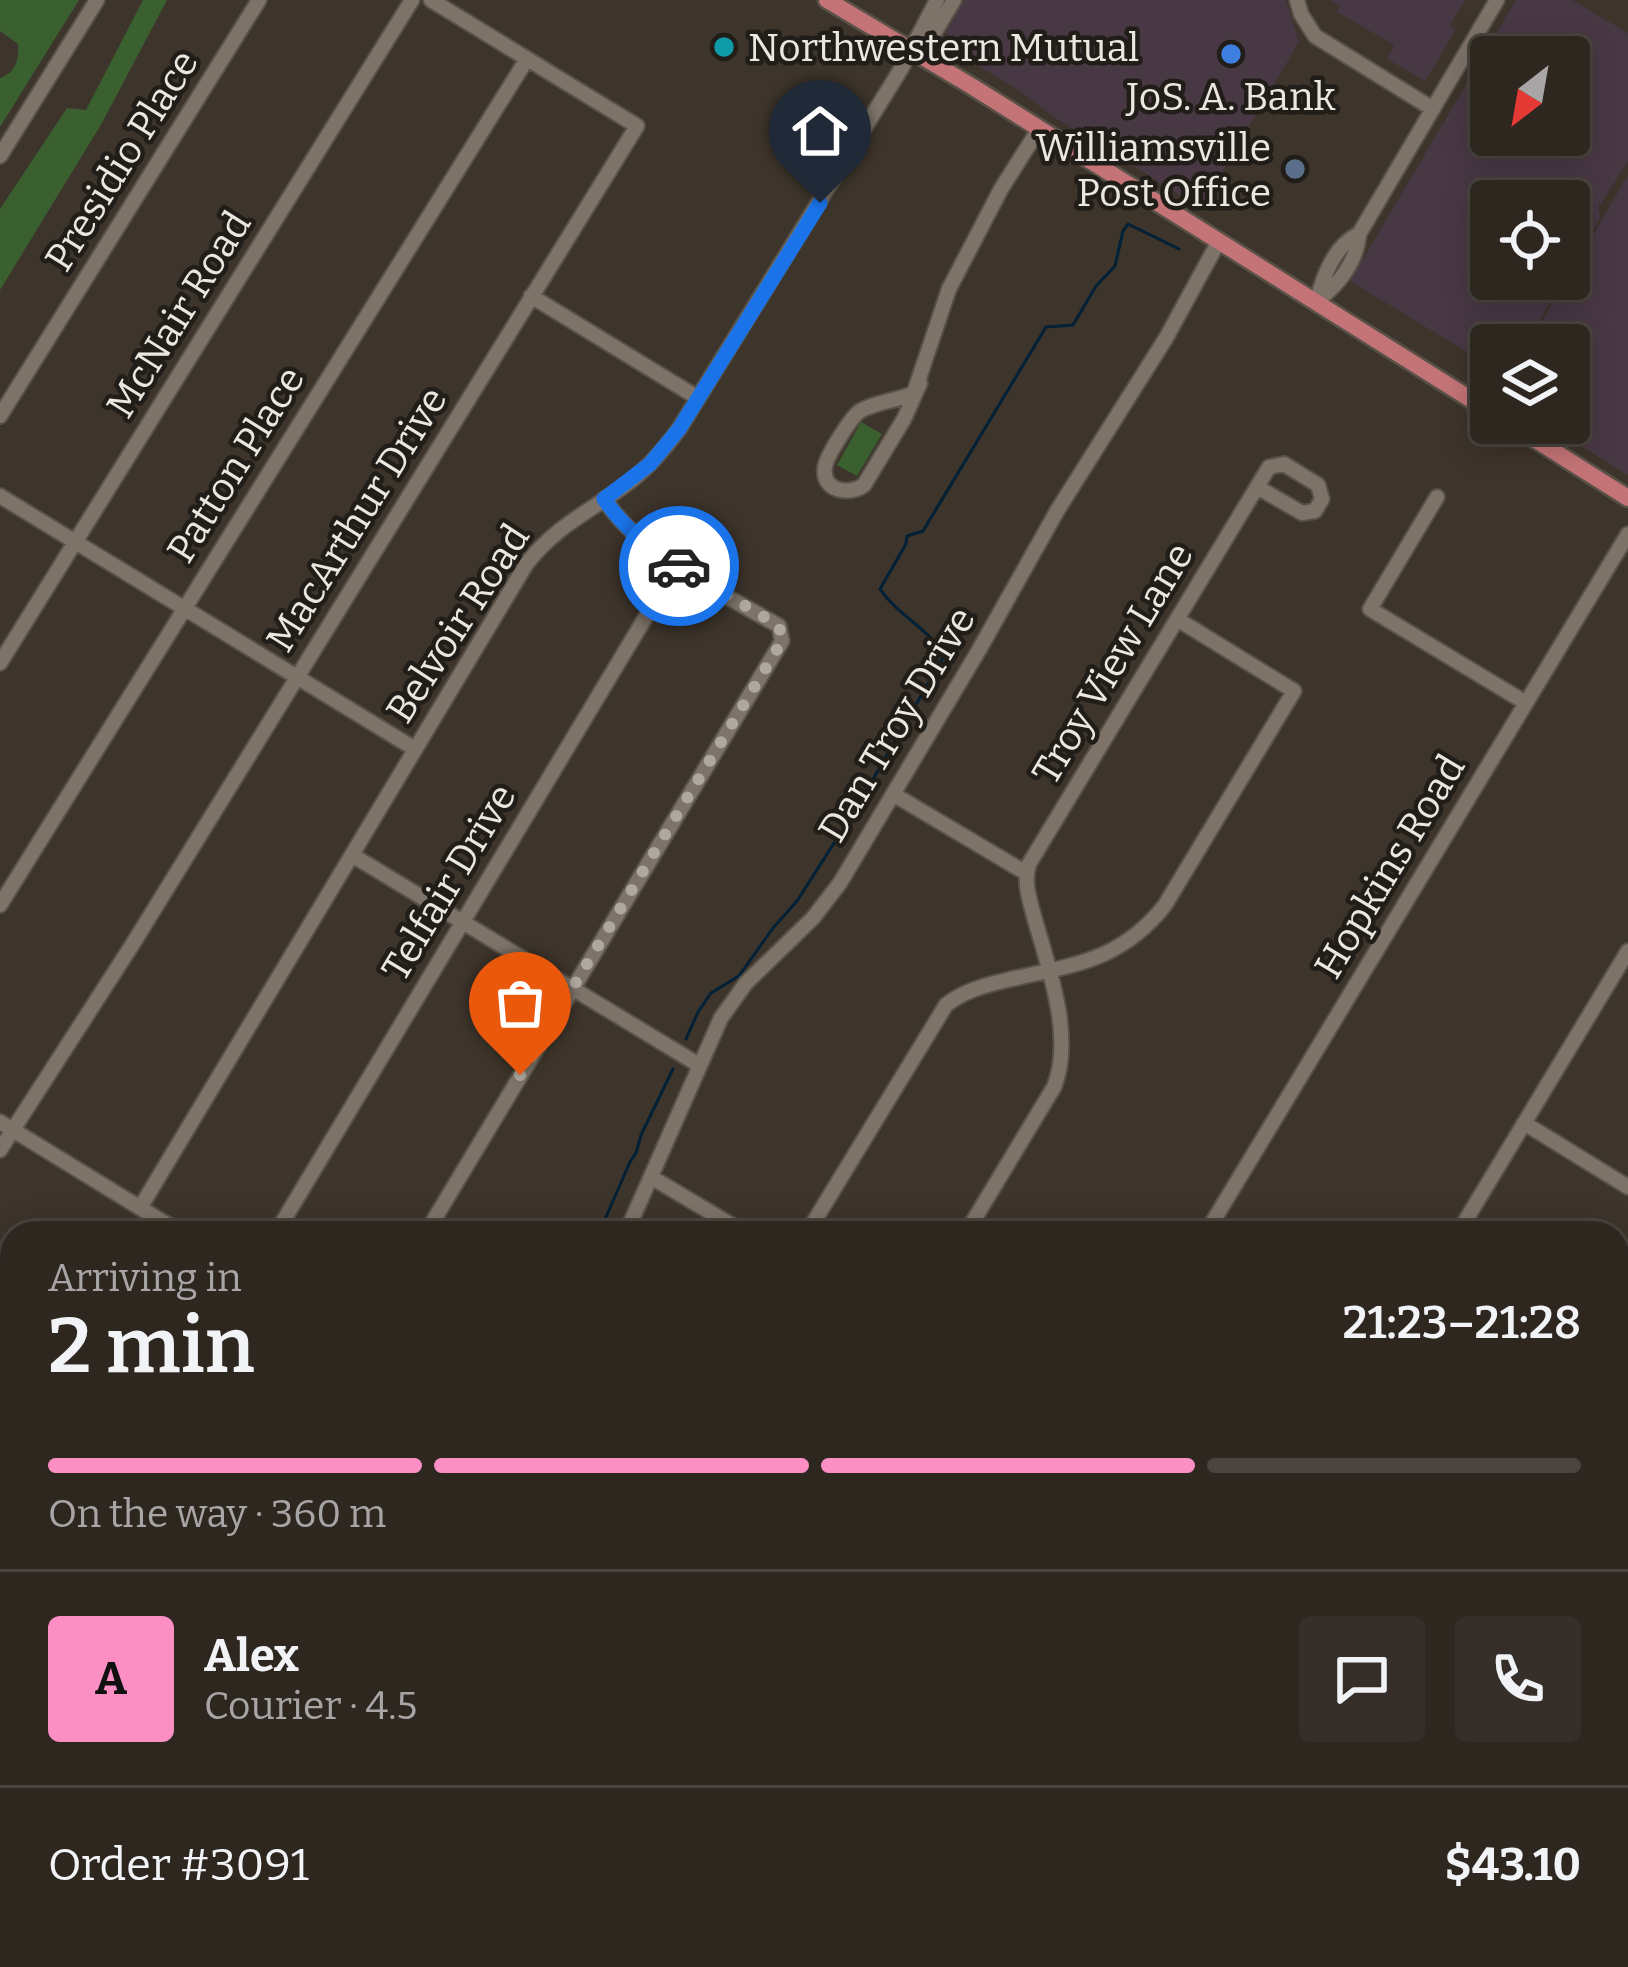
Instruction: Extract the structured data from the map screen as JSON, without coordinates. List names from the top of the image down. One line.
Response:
{"streets":{"street":["Presidio Place","McNair Road","Patton Place","MacArthur Drive","Belvoir Road","Troy View Lane","Dan Troy Drive","Hopkins Road","Telfair Drive"]},"crossings":[["Patton Place","MacArthur Drive"]],"places":["Northwestern Mutual","JoS. A. Bank","Williamsville Post Office"],"north":"bottom left","page":{"heading":["2 min","Arriving in","21:23–21:28"],"panel":["Alex","Courier · 4.5","Order #3091","$43.10"],"bar":"On the way · 360 m","round":"A"}}
